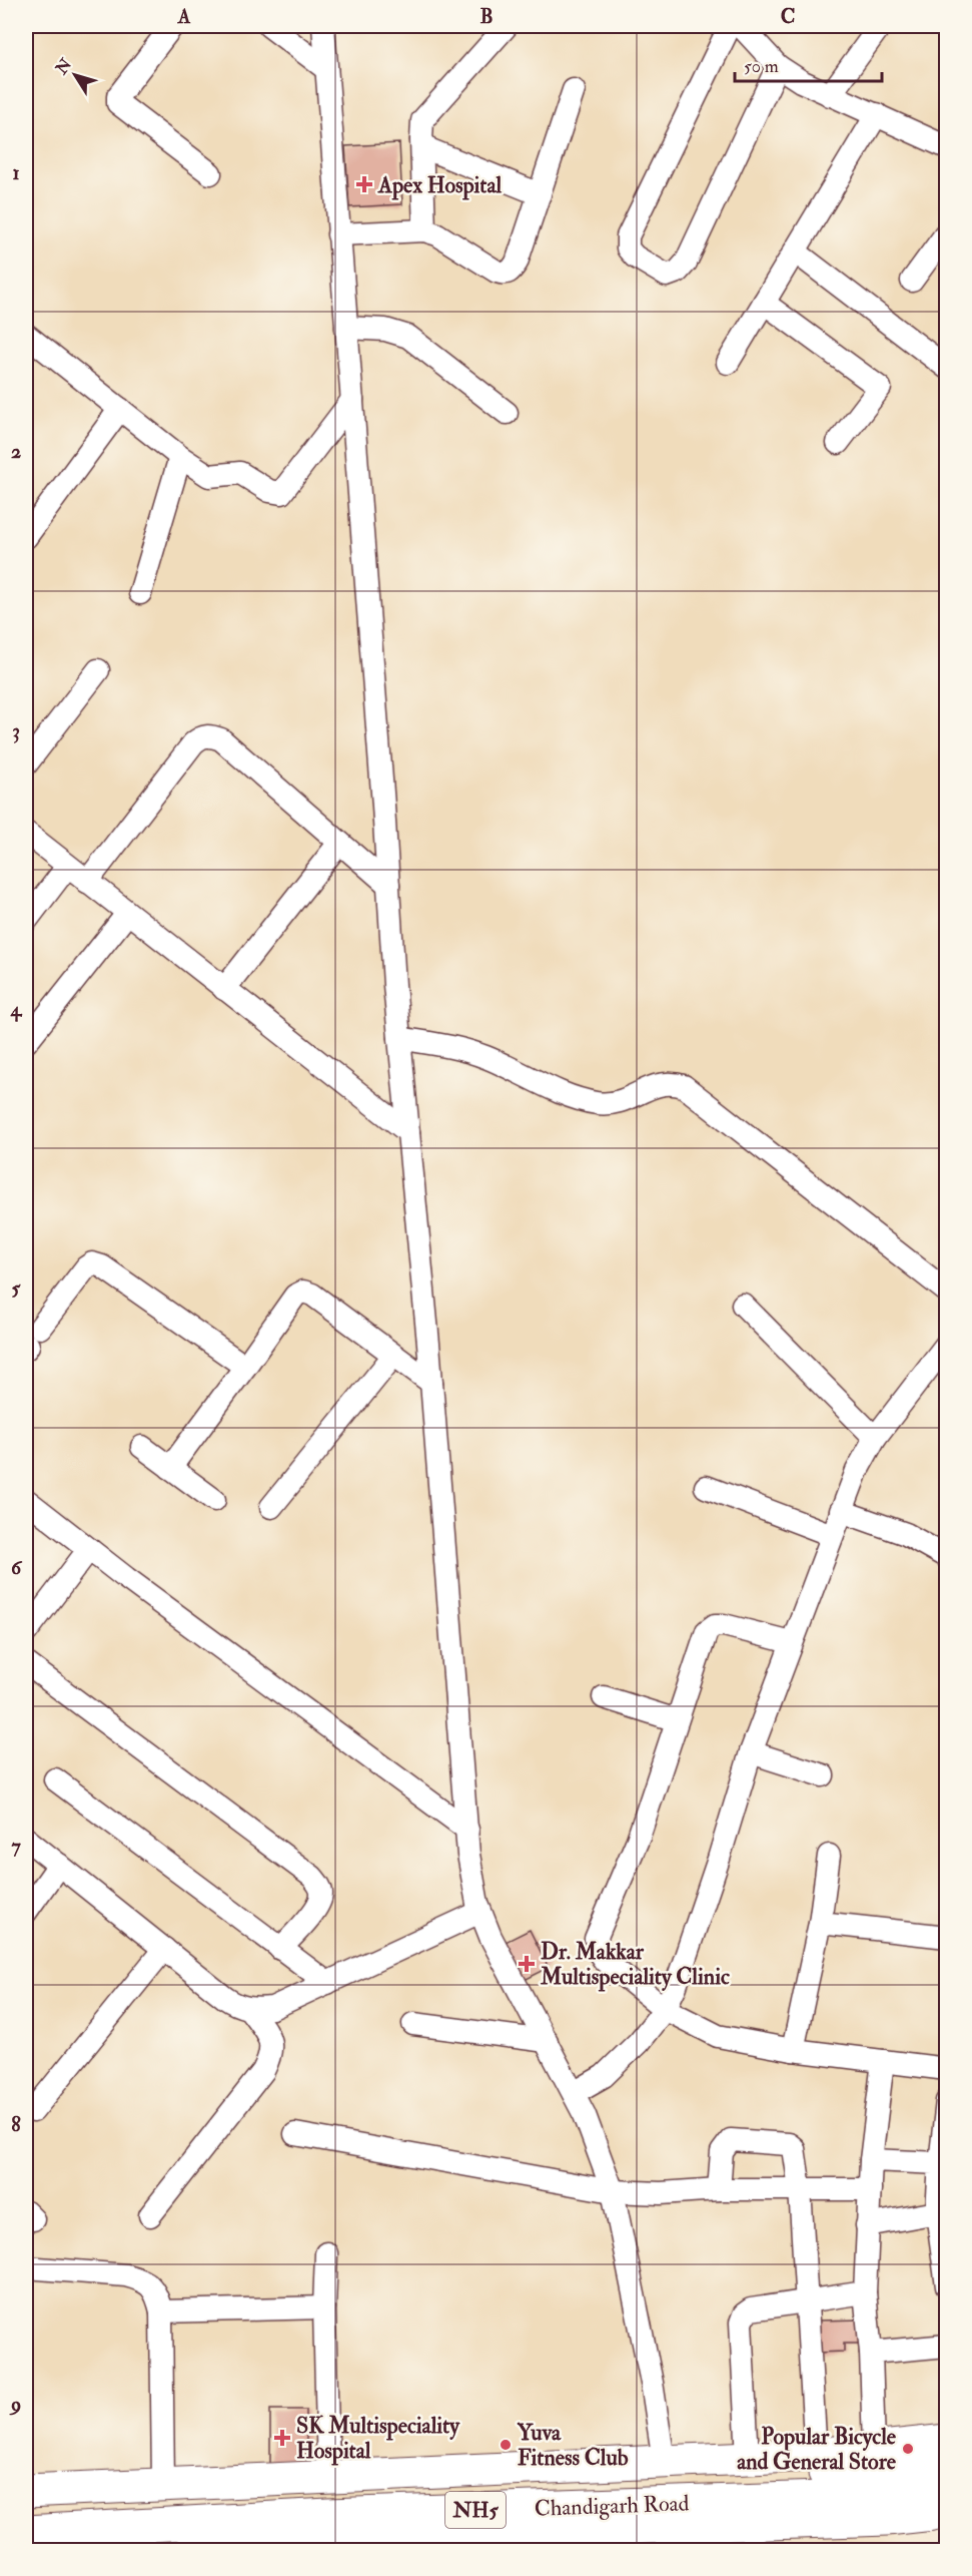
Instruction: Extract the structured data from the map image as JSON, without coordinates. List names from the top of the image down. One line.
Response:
{"streets":{"highway":["Chandigarh Road","NH5"]},"places":{"health":["Apex Hospital","Dr. Makkar Multispeciality Clinic","SK Multispeciality Hospital"],"other":["Yuva Fitness Club","Popular Bicycle and General Store"]},"scale_bar":"50 m","north":"top left","grid":{"columns":["A","B","C"],"rows":["1","2","3","4","5","6","7","8","9"]}}
